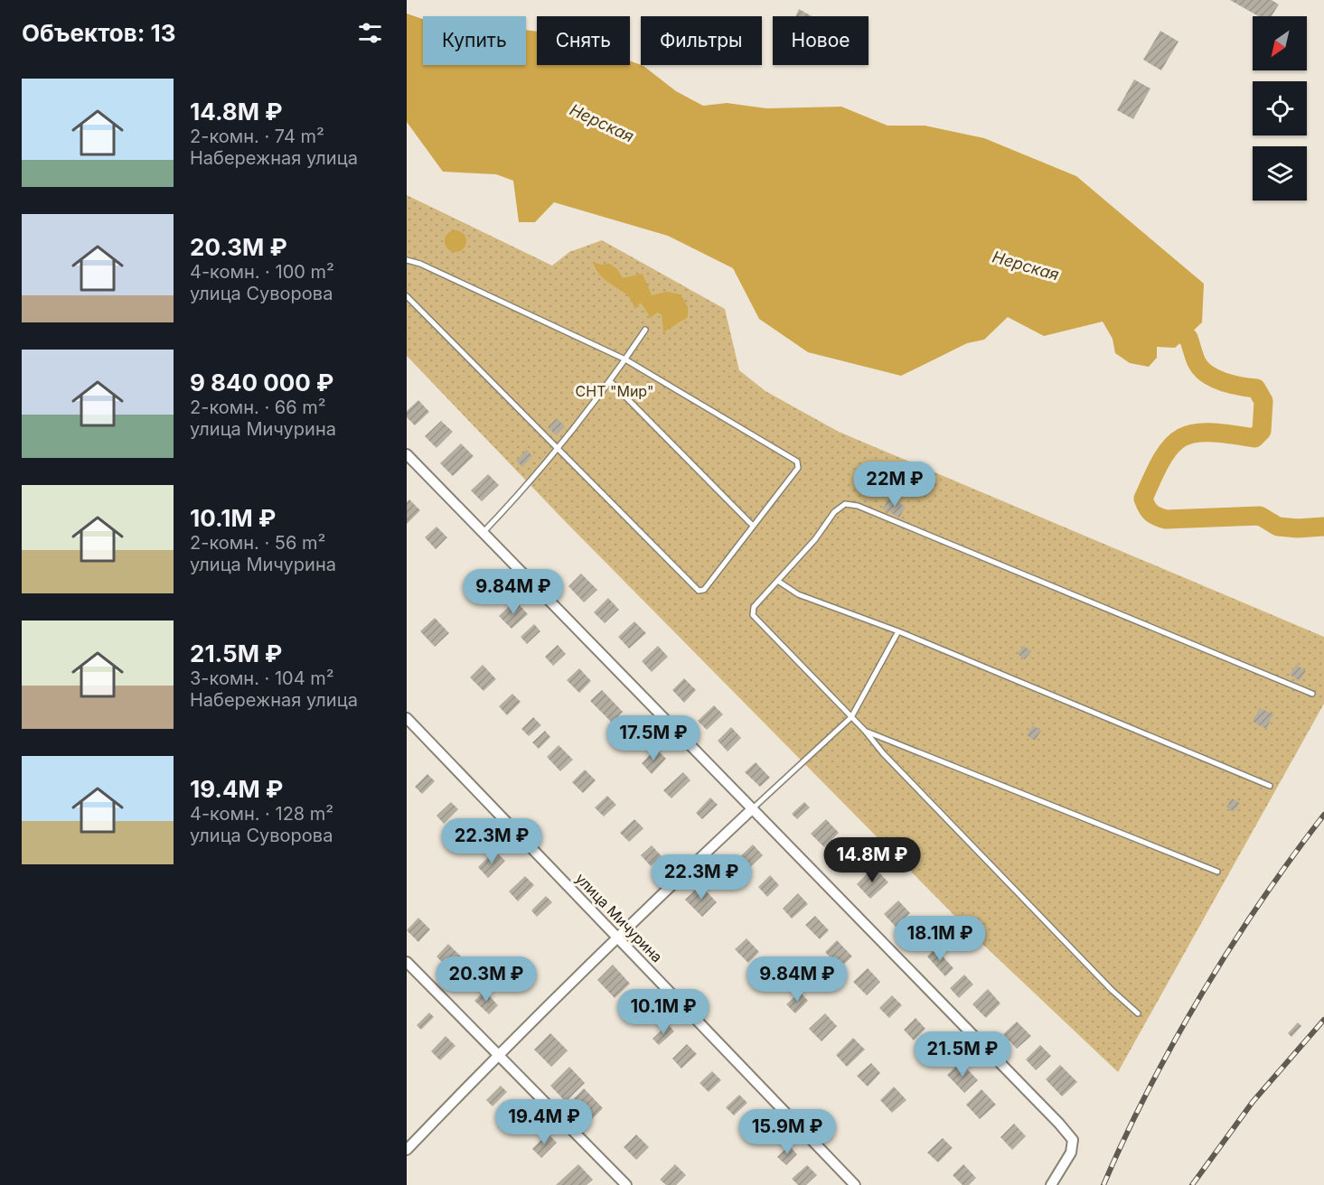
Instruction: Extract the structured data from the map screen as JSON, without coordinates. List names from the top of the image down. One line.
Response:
{"streets":{"street":["улица Мичурина"]},"water":["Нерская"],"parks":["СНТ \"Мир\""],"north":"bottom left","page":{"heading":"Объектов: 13","chip":["Купить","Снять","Фильтры","Новое"],"list":[{"name":"14.8M ₽","note":"2-комн. · 74 m² · Набережная улица"},{"name":"20.3M ₽","note":"4-комн. · 100 m² · улица Суворова"},{"name":"9 840 000 ₽","note":"2-комн. · 66 m² · улица Мичурина"},{"name":"10.1M ₽","note":"2-комн. · 56 m² · улица Мичурина"},{"name":"21.5M ₽","note":"3-комн. · 104 m² · Набережная улица"},{"name":"19.4M ₽","note":"4-комн. · 128 m² · улица Суворова"}],"price":["22M ₽","9.84M ₽","17.5M ₽","22.3M ₽","14.8M ₽","22.3M ₽","18.1M ₽","20.3M ₽","9.84M ₽","10.1M ₽","21.5M ₽","19.4M ₽","15.9M ₽"]}}
